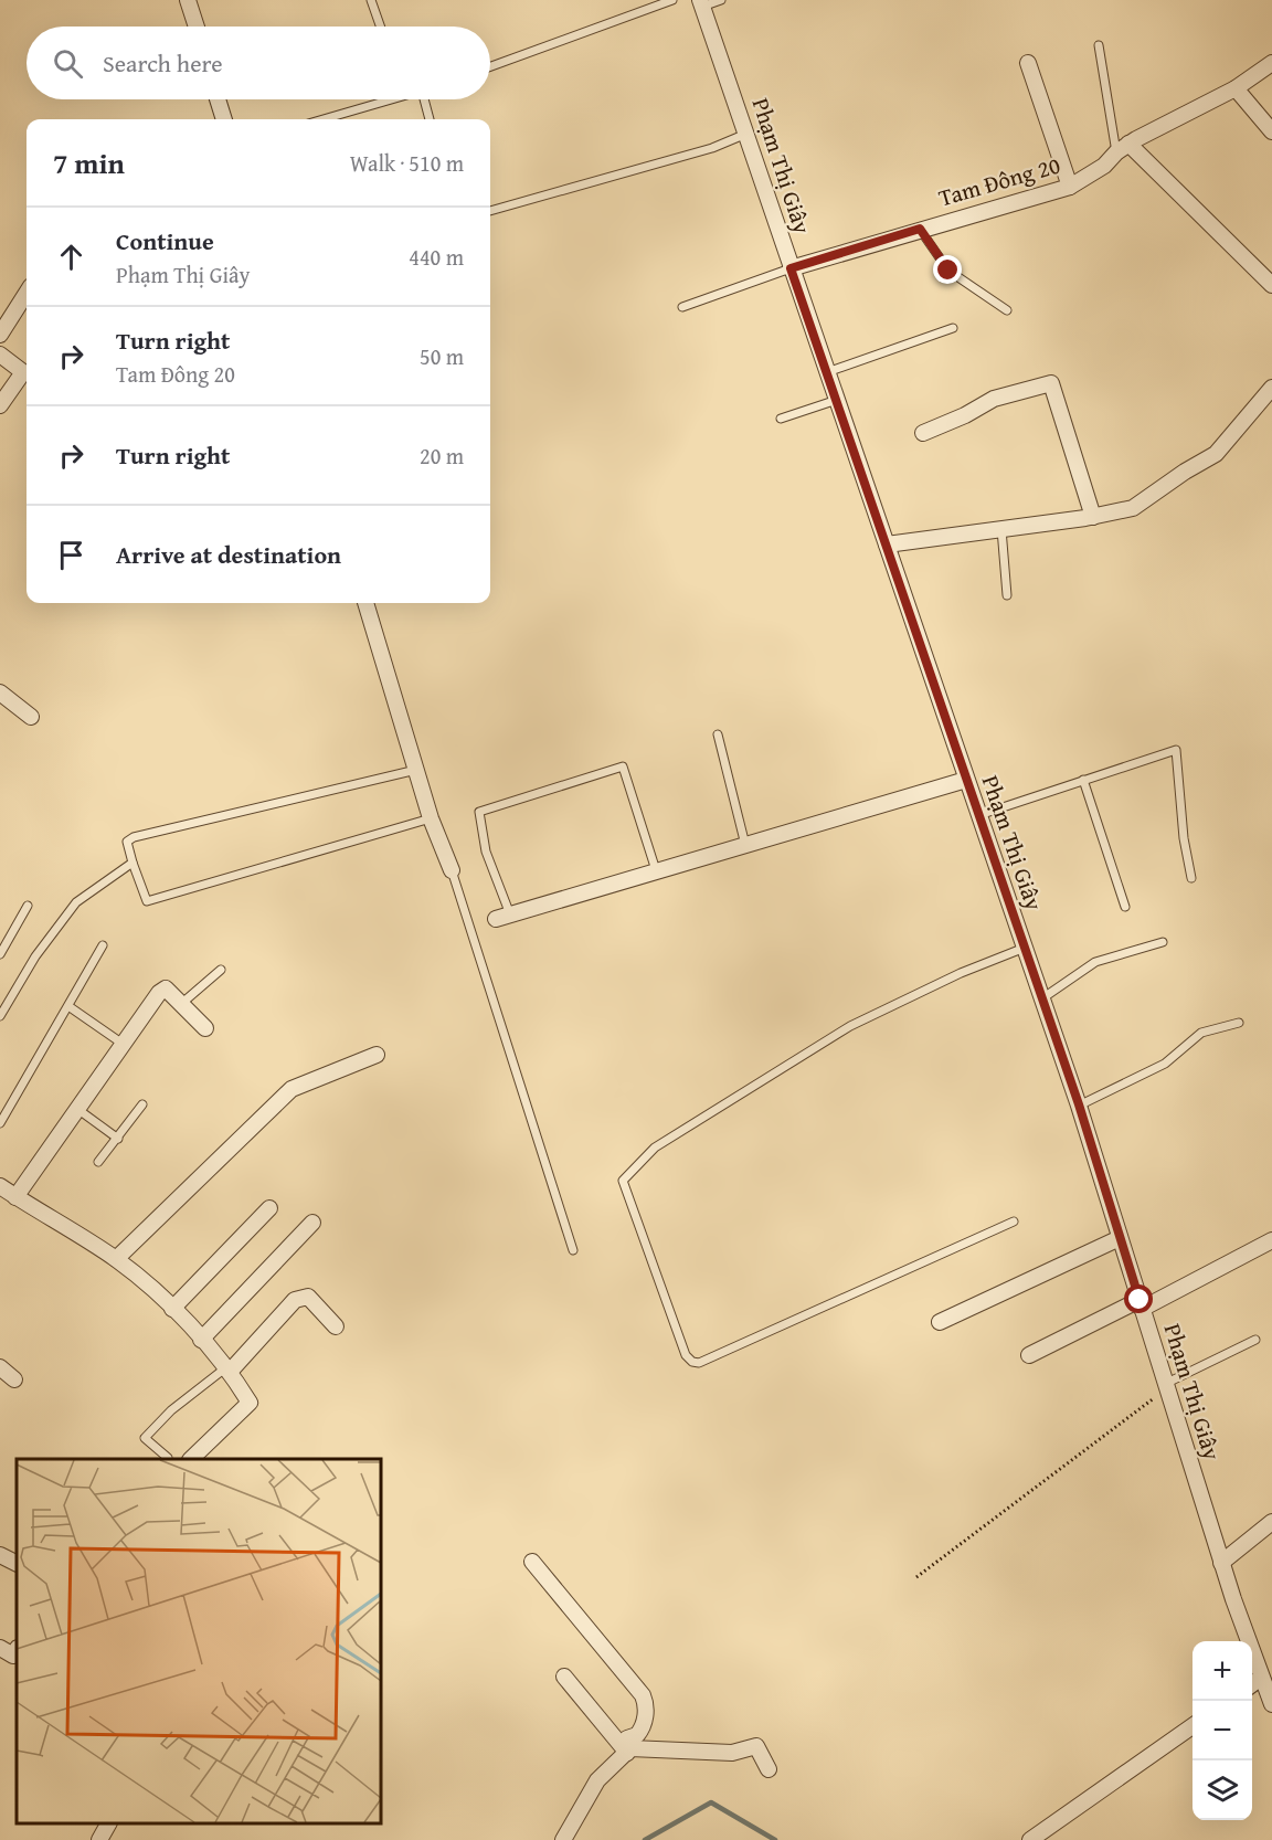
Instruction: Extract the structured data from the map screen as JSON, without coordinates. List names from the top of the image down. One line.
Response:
{"streets":{"street":["Phạm Thị Giây","Tam Đông 20"]},"crossings":[["Phạm Thị Giây","Tam Đông 20"]],"page":{"search":"Search here","heading":["7 min","Walk · 510 m"],"list":[["Continue","Phạm Thị Giây","440 m"],["Turn right","Tam Đông 20","50 m"],["Turn right","20 m"],"Arrive at destination"],"map_buttons":["+","−"]}}
